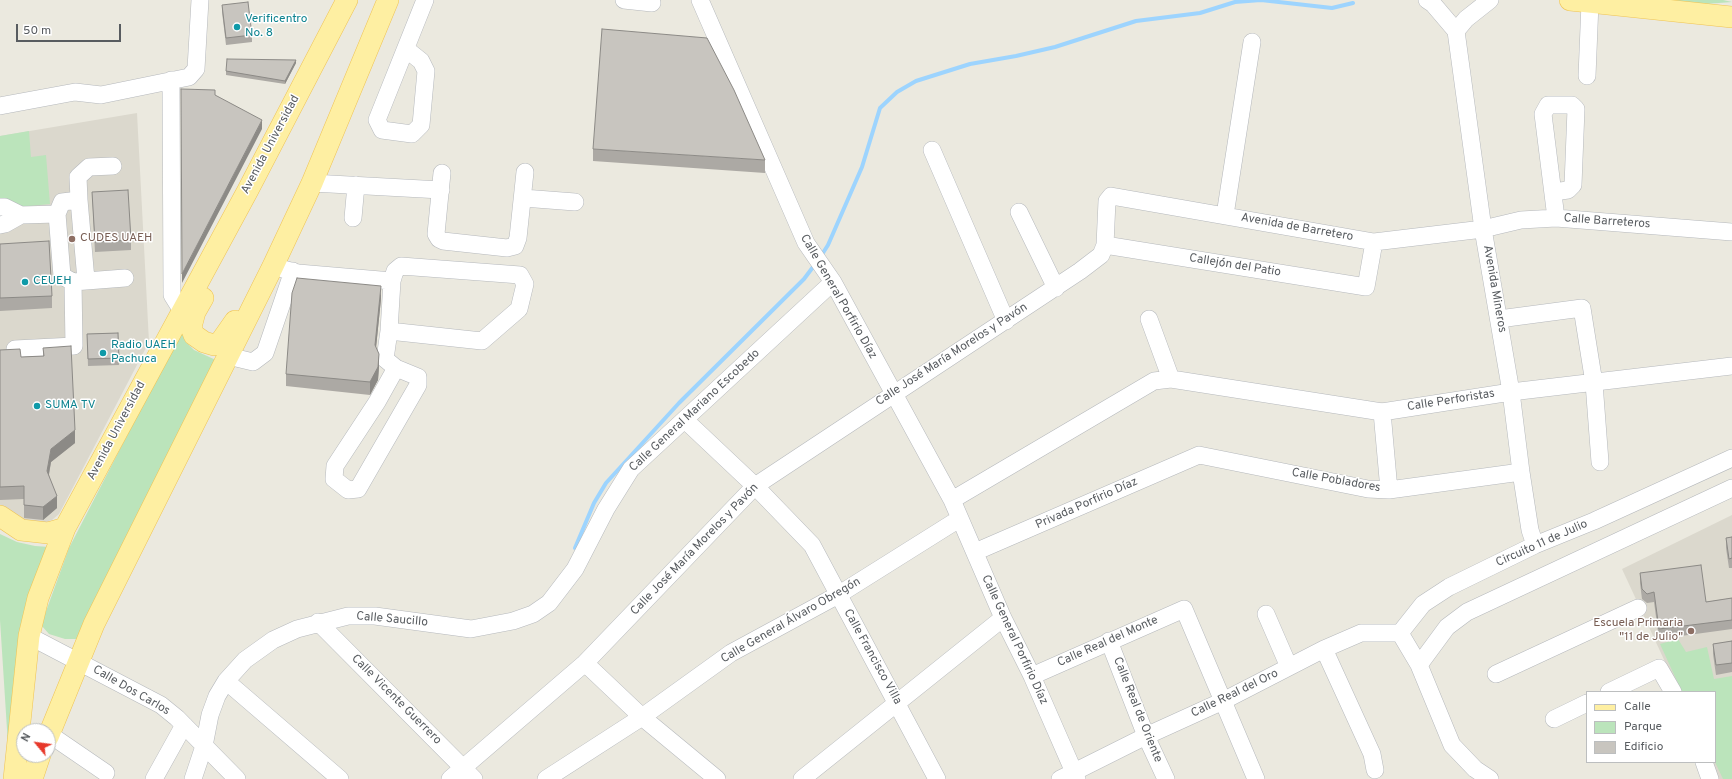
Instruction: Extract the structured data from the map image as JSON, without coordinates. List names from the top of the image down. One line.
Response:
{"streets":{"main road":["Avenida Universidad"],"street":["Calle Barreteros","Avenida de Barretero","Callejón del Patio","Avenida Mineros","Calle General Porfirio Díaz","Calle José María Morelos y Pavón","Calle Perforistas","Calle General Mariano Escobedo","Calle Pobladores","Privada Porfirio Díaz","Circuito 11 de Julio","Calle Saucillo","Calle General Álvaro Obregón","Calle Real del Monte","Calle Francisco Villa","Calle Dos Carlos","Calle Real del Oro","Calle Vicente Guerrero","Calle Real de Oriente"]},"crossings":[["Avenida Universidad","Calle Dos Carlos"],["Calle Barreteros","Avenida de Barretero"],["Calle Barreteros","Avenida Mineros"],["Avenida de Barretero","Callejón del Patio"],["Avenida de Barretero","Avenida Mineros"],["Avenida de Barretero","Calle José María Morelos y Pavón"],["Callejón del Patio","Calle José María Morelos y Pavón"],["Avenida Mineros","Calle Perforistas"],["Avenida Mineros","Calle Pobladores"],["Avenida Mineros","Circuito 11 de Julio"],["Calle General Porfirio Díaz","Calle José María Morelos y Pavón"],["Calle General Porfirio Díaz","Calle General Mariano Escobedo"],["Calle General Porfirio Díaz","Privada Porfirio Díaz"],["Calle General Porfirio Díaz","Calle General Álvaro Obregón"],["Calle General Porfirio Díaz","Calle Real del Monte"],["Calle General Porfirio Díaz","Calle Real del Oro"],["Calle José María Morelos y Pavón","Calle Francisco Villa"],["Calle José María Morelos y Pavón","Calle Vicente Guerrero"],["Calle General Mariano Escobedo","Calle Saucillo"],["Calle General Mariano Escobedo","Calle Francisco Villa"],["Calle Pobladores","Privada Porfirio Díaz"],["Circuito 11 de Julio","Calle Real del Oro"],["Calle Saucillo","Calle Dos Carlos"],["Calle Saucillo","Calle Vicente Guerrero"],["Calle General Álvaro Obregón","Calle Francisco Villa"],["Calle Real del Monte","Calle Real del Oro"],["Calle Real del Monte","Calle Real de Oriente"],["Calle Real del Oro","Calle Real de Oriente"]],"places":["Verificentro No. 8","CUDES UAEH","CEUEH","Radio UAEH Pachuca","SUMA TV","Escuela Primaria \"11 de Julio\""],"legend":["Calle","Parque","Edificio"],"scale_bar":"50 m","north":"top left"}
